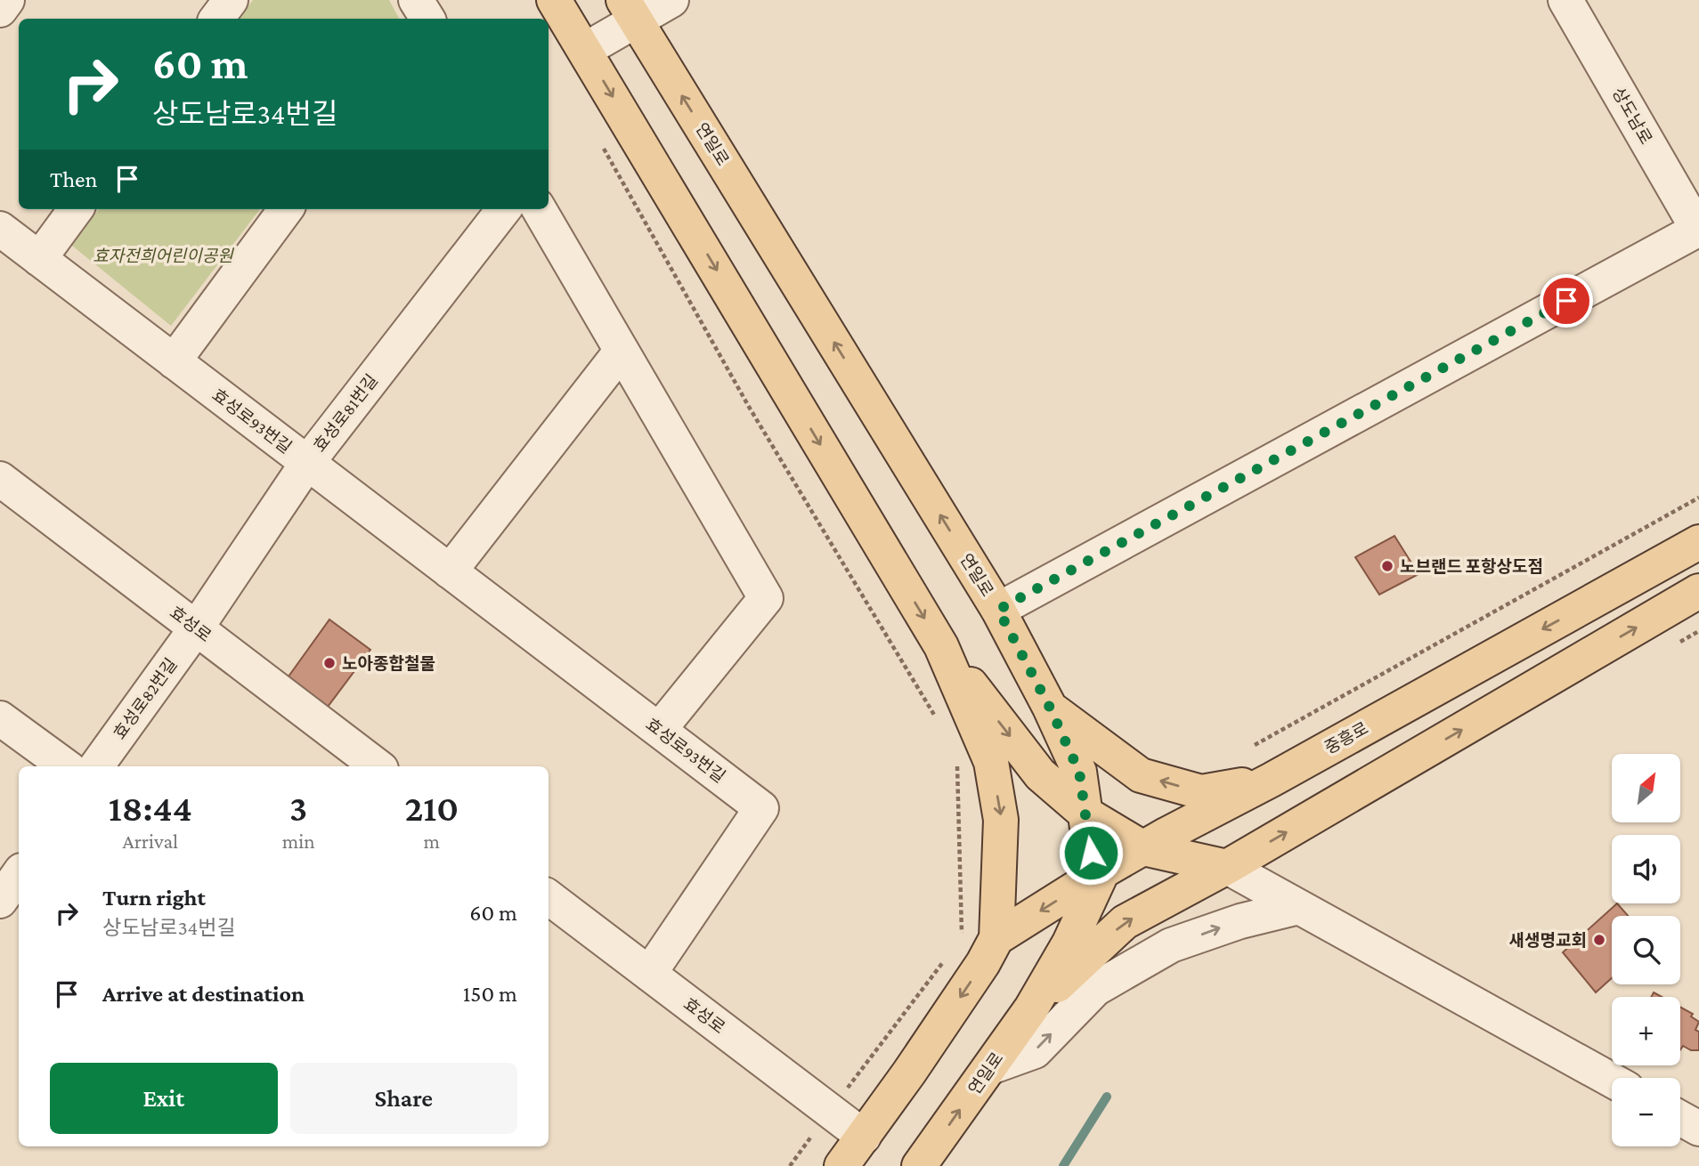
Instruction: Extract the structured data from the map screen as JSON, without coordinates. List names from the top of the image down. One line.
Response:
{"streets":{"main road":["연일로","중흥로"],"street":["상도남로","효성로81번길","효성로93번길","효성로","효성로82번길"]},"crossings":[["연일로","중흥로"],["효성로81번길","효성로93번길"],["효성로81번길","효성로"],["효성로81번길","효성로82번길"],["효성로93번길","효성로"],["효성로","효성로82번길"]],"parks":["효자전희어린이공원"],"places":["노브랜드 포항상도점","노아종합철물","새생명교회"],"north":"top right","page":{"turn":["60 m","상도남로34번길"],"then":"Then","map_buttons":["+","−"],"eta":["18:44","Arrival","3","min","210","m"],"list":[{"name":"Turn right","note":"상도남로34번길","value":"60 m"},{"name":"Arrive at destination","value":"150 m"}],"buttons":["Exit","Share"]}}
